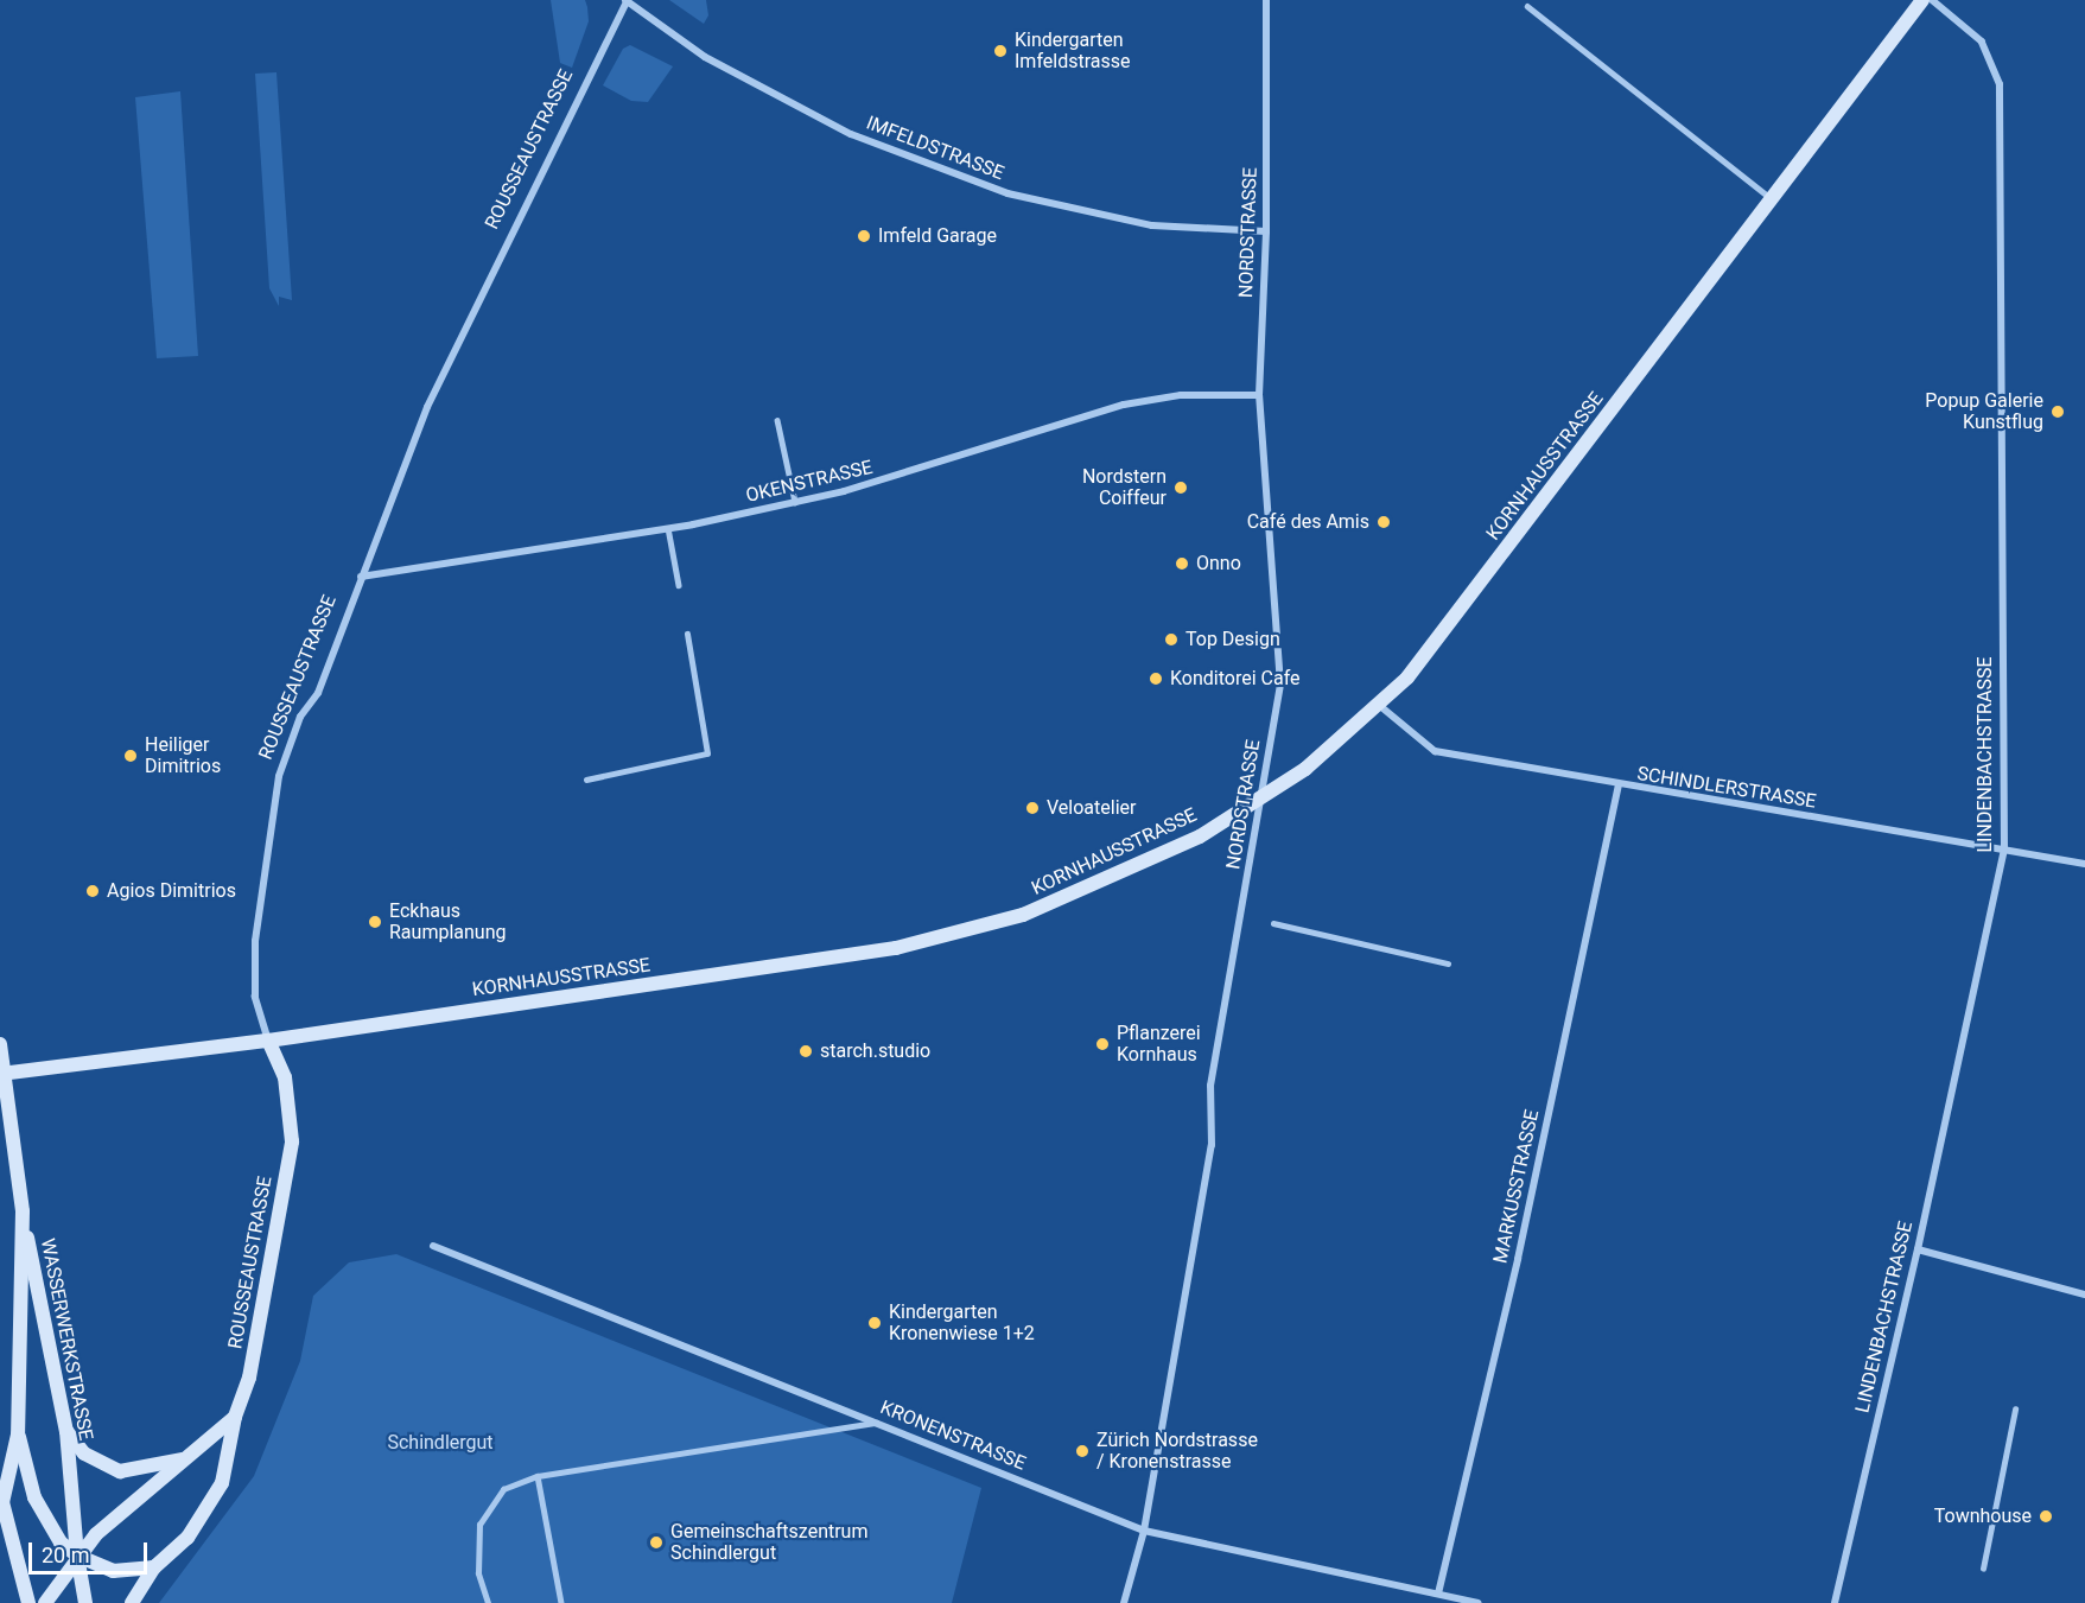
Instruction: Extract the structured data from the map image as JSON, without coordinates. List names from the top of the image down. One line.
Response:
{"streets":{"street":["IMFELDSTRASSE","ROUSSEAUSTRASSE","NORDSTRASSE","KORNHAUSSTRASSE","OKENSTRASSE","LINDENBACHSTRASSE","SCHINDLERSTRASSE","MARKUSSTRASSE","WASSERWERKSTRASSE","KRONENSTRASSE"]},"crossings":[["IMFELDSTRASSE","ROUSSEAUSTRASSE"],["IMFELDSTRASSE","NORDSTRASSE"],["ROUSSEAUSTRASSE","KORNHAUSSTRASSE"],["ROUSSEAUSTRASSE","OKENSTRASSE"],["NORDSTRASSE","KORNHAUSSTRASSE"],["NORDSTRASSE","OKENSTRASSE"],["NORDSTRASSE","KRONENSTRASSE"],["KORNHAUSSTRASSE","SCHINDLERSTRASSE"],["LINDENBACHSTRASSE","SCHINDLERSTRASSE"],["SCHINDLERSTRASSE","MARKUSSTRASSE"],["MARKUSSTRASSE","KRONENSTRASSE"]],"parks":["Schindlergut"],"places":["Kindergarten Imfeldstrasse","Imfeld Garage","Popup Galerie Kunstflug","Nordstern Coiffeur","Café des Amis","Onno","Top Design","Konditorei Cafe","Heiliger Dimitrios","Veloatelier","Agios Dimitrios","Eckhaus Raumplanung","Pflanzerei Kornhaus","starch.studio","Kindergarten Kronenwiese 1+2","Zürich Nordstrasse / Kronenstrasse","Townhouse","Gemeinschaftszentrum Schindlergut"],"scale_bar":"20 m"}
